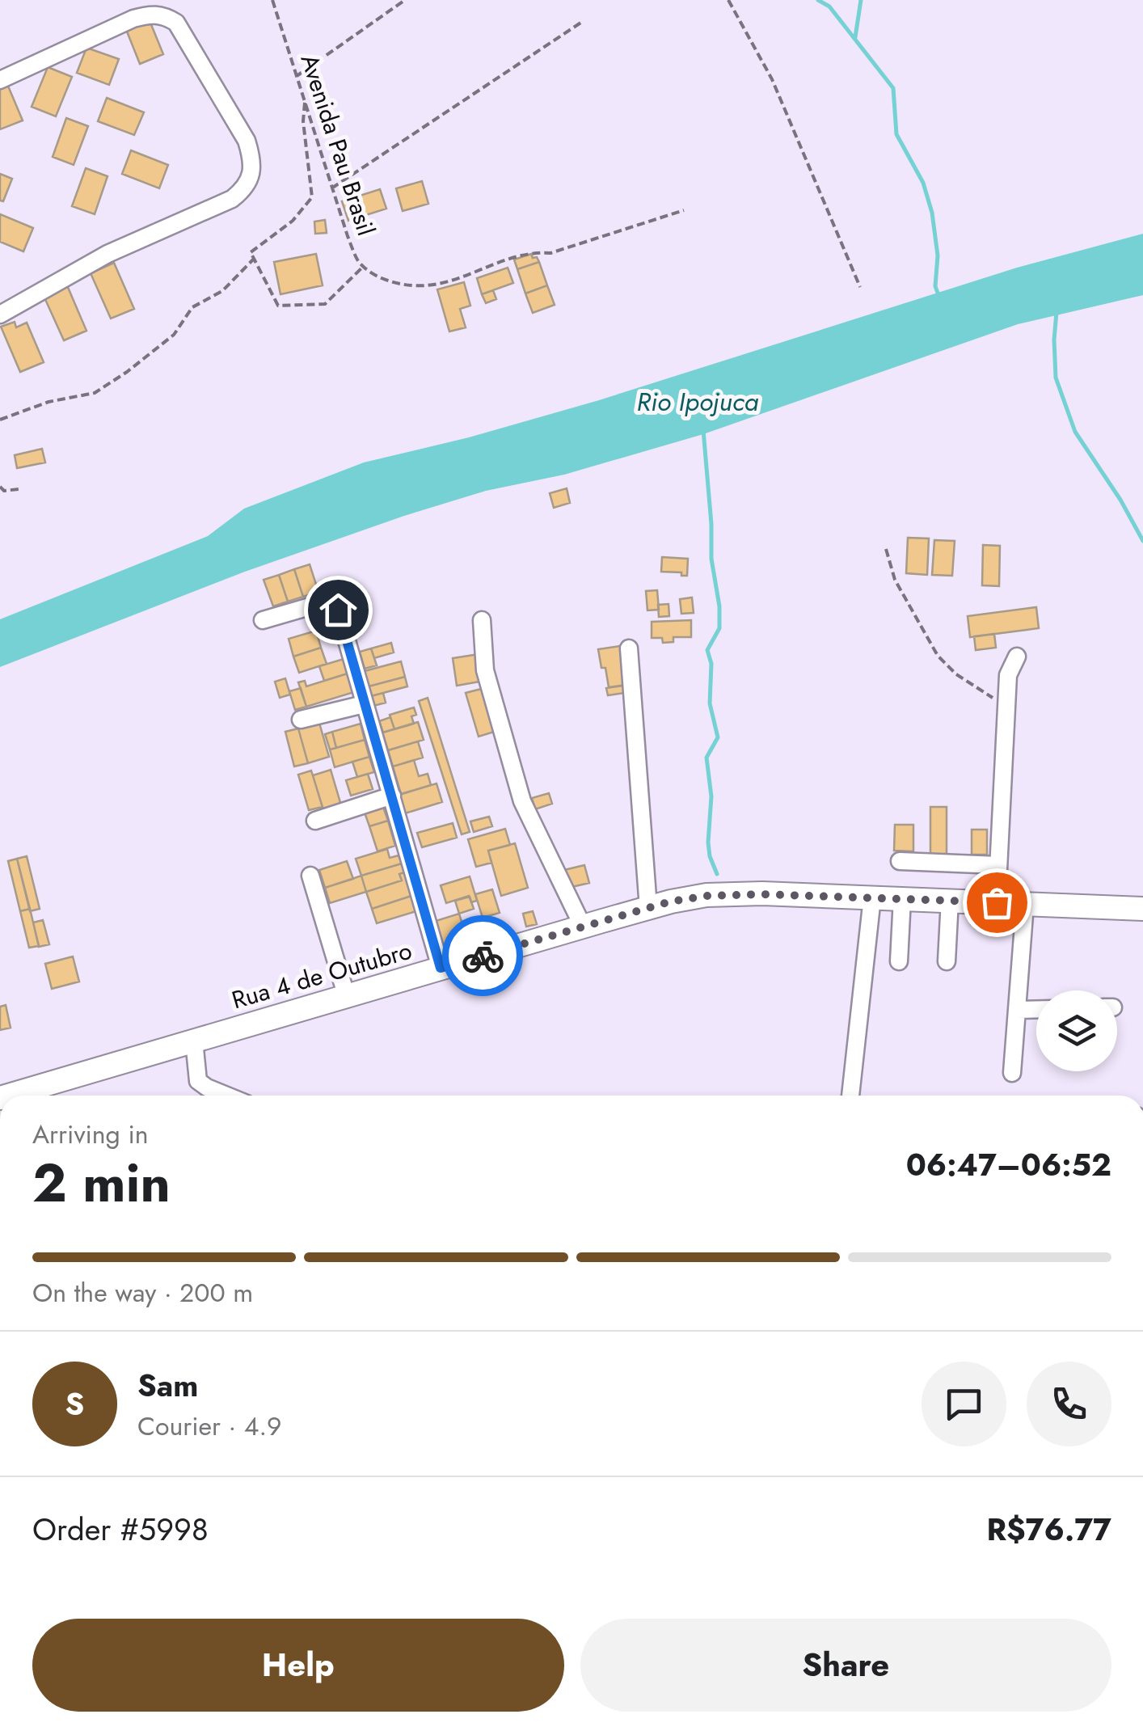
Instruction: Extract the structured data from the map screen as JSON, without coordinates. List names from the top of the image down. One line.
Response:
{"streets":{"main road":["Rua 4 de Outubro"],"path":["Avenida Pau Brasil"]},"water":["Rio Ipojuca"],"page":{"heading":["2 min","Arriving in","06:47–06:52"],"panel":["Sam","Courier · 4.9","Order #5998","R$76.77"],"bar":"On the way · 200 m","round":"S","buttons":["Help","Share"]}}
